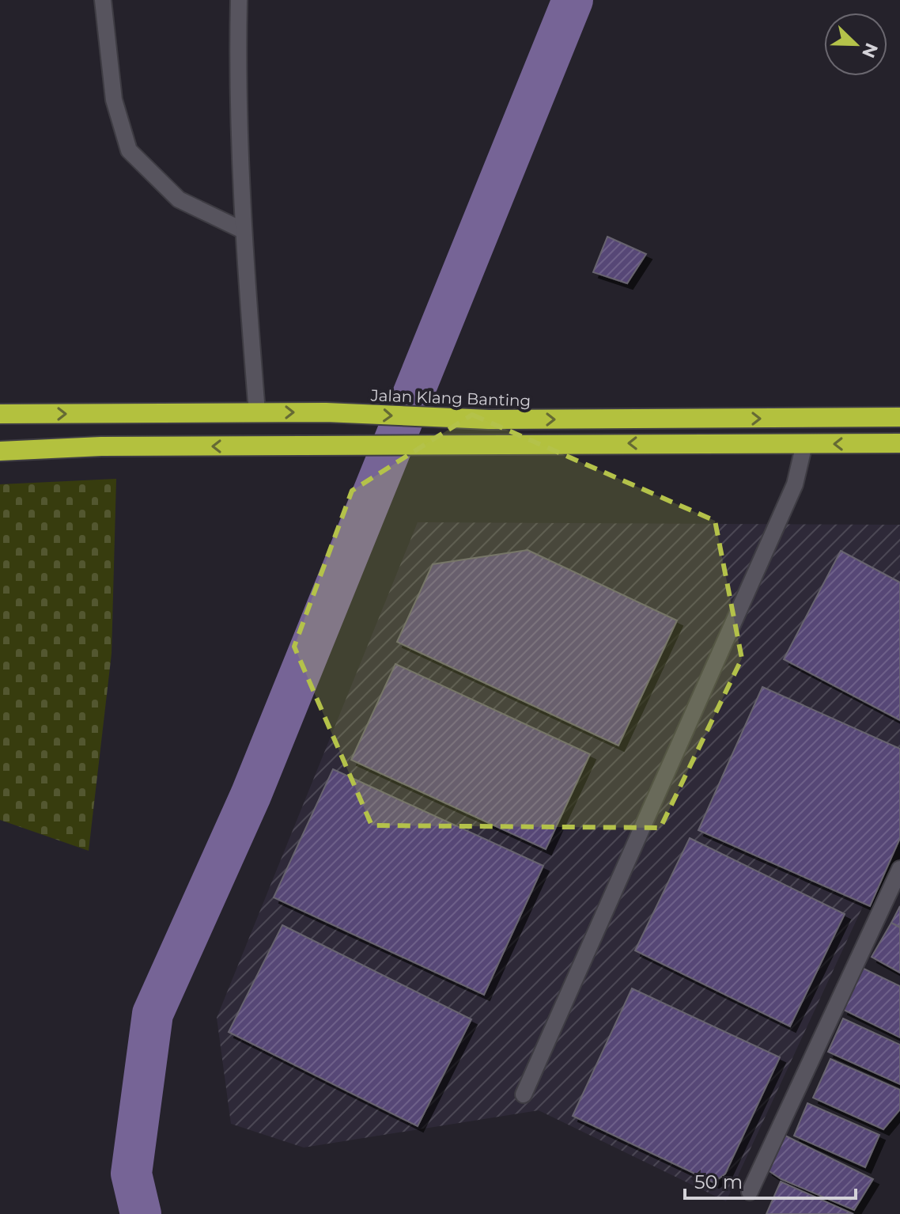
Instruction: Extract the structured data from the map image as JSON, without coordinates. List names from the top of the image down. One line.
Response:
{"streets":{"highway":["Jalan Klang Banting"]},"scale_bar":"50 m","north":"bottom right"}
